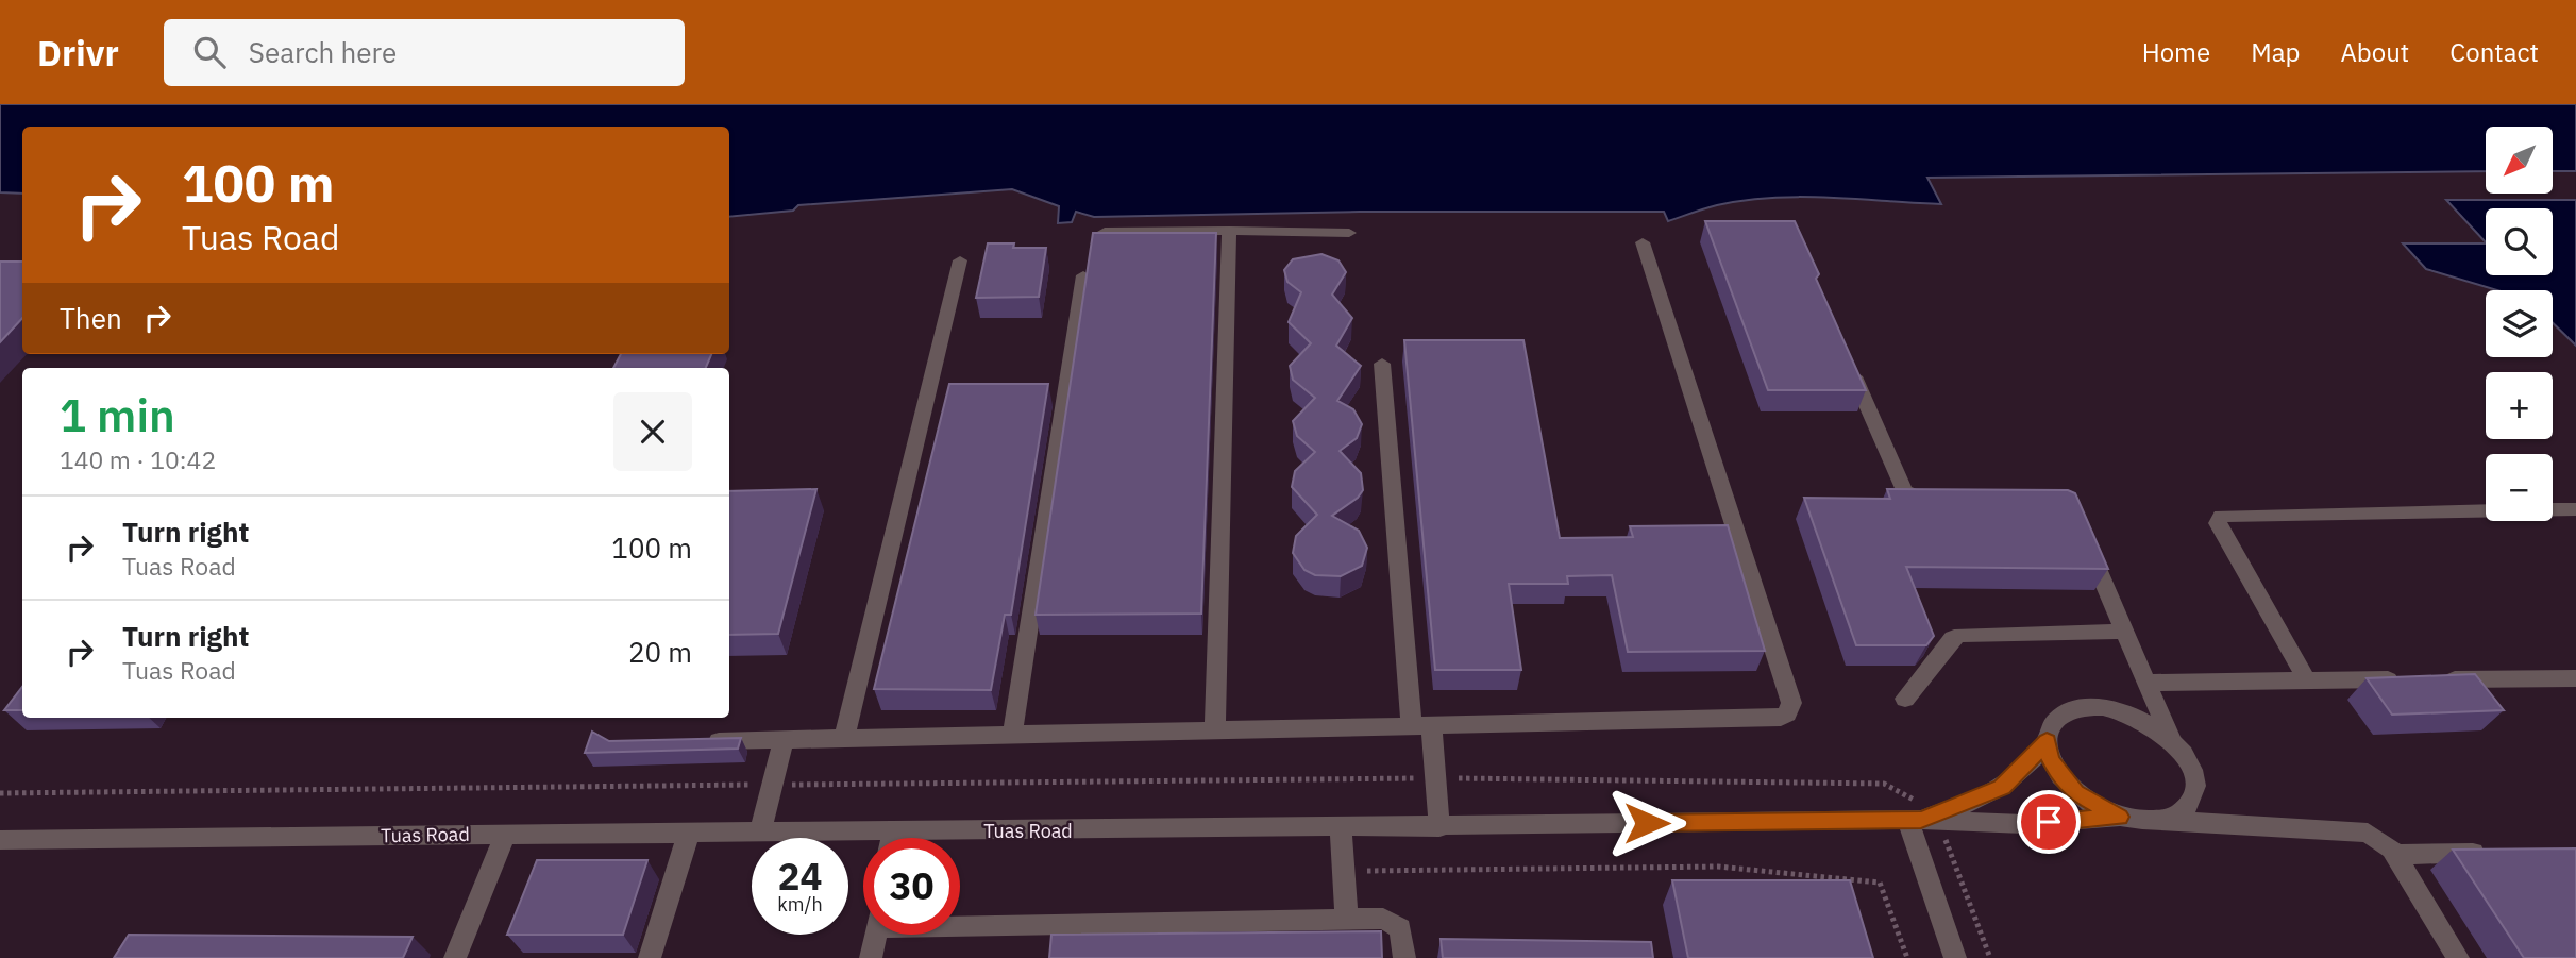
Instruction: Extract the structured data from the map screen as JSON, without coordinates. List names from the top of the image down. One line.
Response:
{"streets":{"street":["Tuas Road"]},"north":"bottom left","page":{"header":"Drivr","search":"Search here","nav":["Home","Map","About","Contact"],"map_buttons":["+","−"],"turn":["100 m","Tuas Road"],"then":"Then","heading":["1 min","140 m · 10:42"],"list":[{"name":"Turn right","note":"Tuas Road","value":"100 m"},{"name":"Turn right","note":"Tuas Road","value":"20 m"}],"speed":"24 km/h","limit":"30"}}
